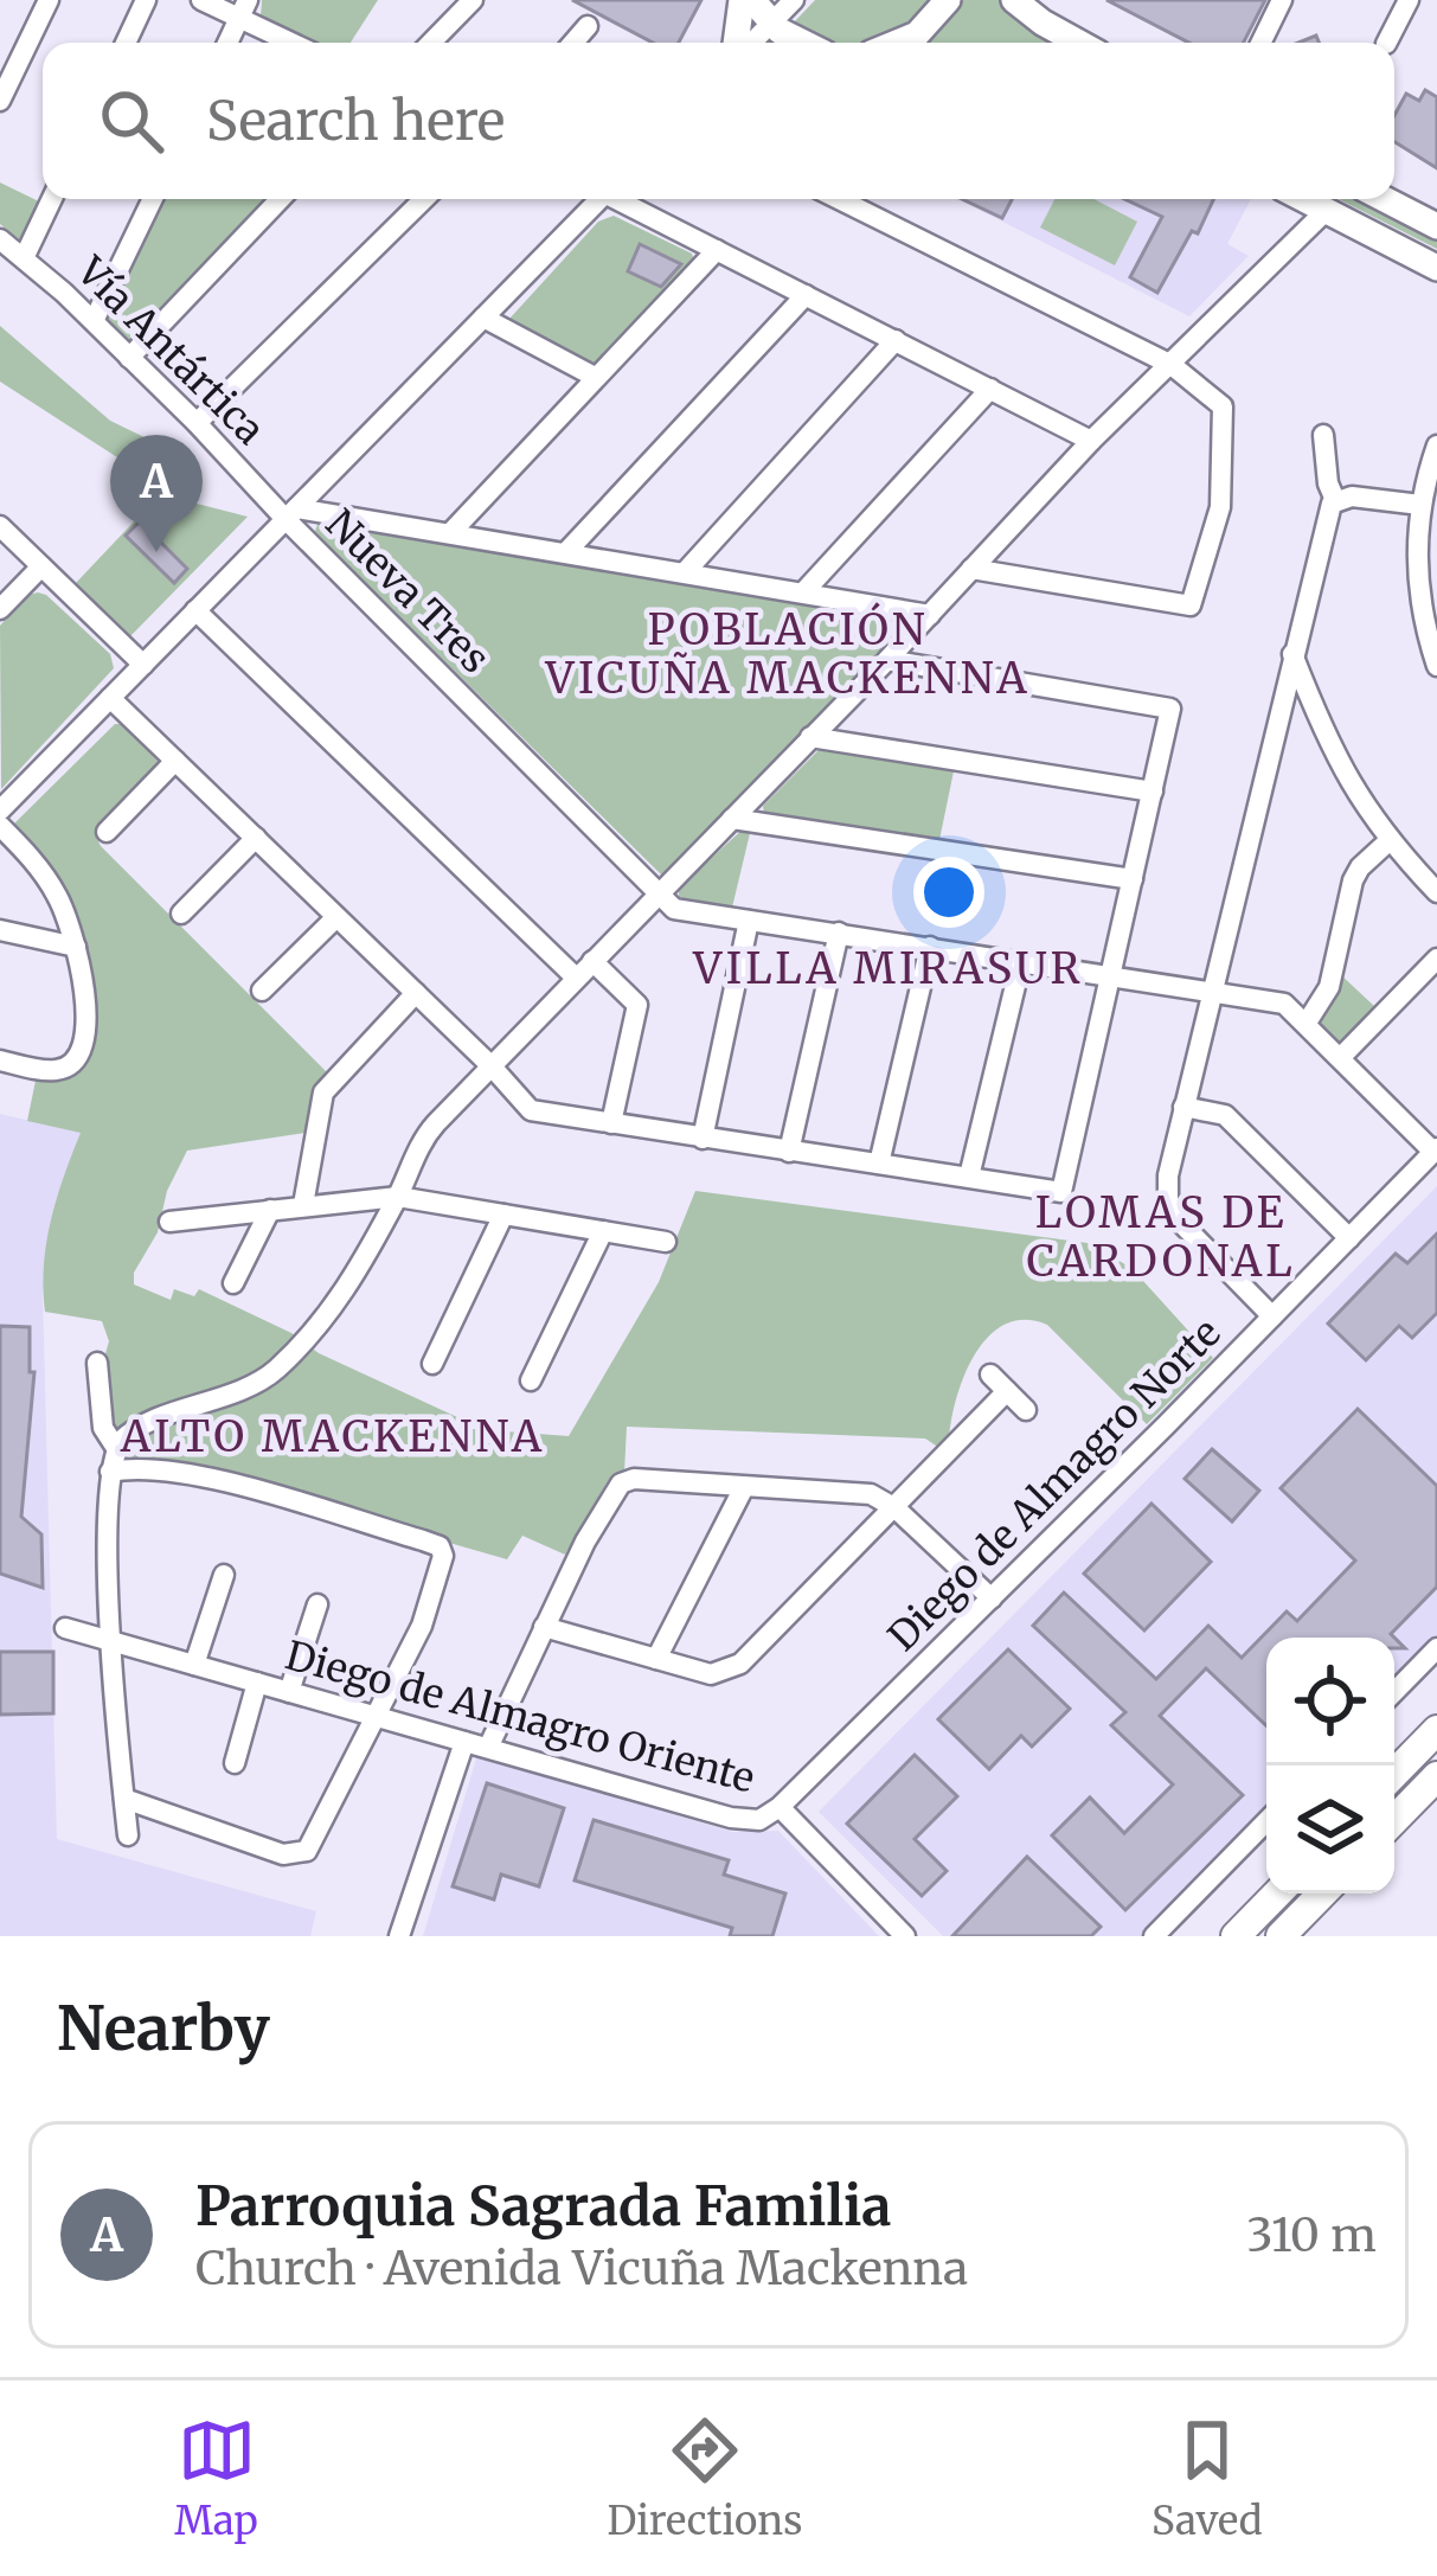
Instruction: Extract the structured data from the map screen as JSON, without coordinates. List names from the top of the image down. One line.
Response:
{"streets":{"street":["Vía Antártica","Nueva Tres","Diego de Almagro Norte","Diego de Almagro Oriente"]},"crossings":[["Vía Antártica","Nueva Tres"],["Diego de Almagro Norte","Diego de Almagro Oriente"]],"districts":["POBLACIÓN VICUÑA MACKENNA","VILLA MIRASUR","LOMAS DE CARDONAL","ALTO MACKENNA"],"page":{"search":"Search here","pins":"A","heading":"Nearby","list":[{"mark":"A","name":"Parroquia Sagrada Familia","note":"Church · Avenida Vicuña Mackenna","value":"310 m"}],"nav":["Map","Directions","Saved"]}}
